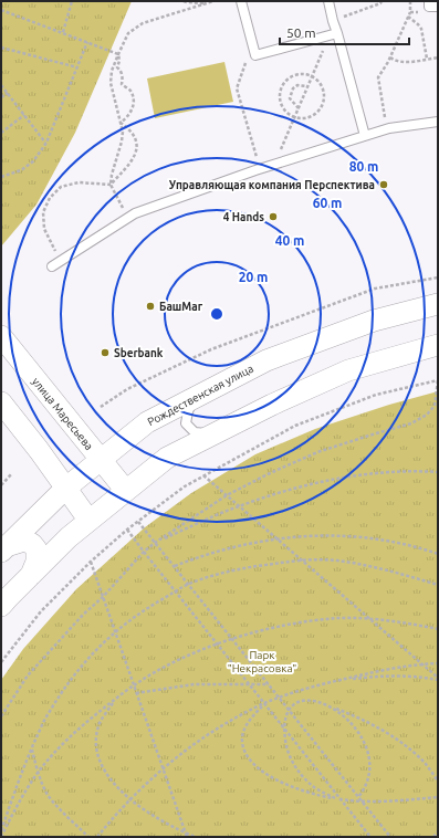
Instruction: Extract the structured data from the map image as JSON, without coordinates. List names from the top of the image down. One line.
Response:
{"streets":{"street":["Рождественская улица","улица Маресьева"]},"crossings":[["Рождественская улица","улица Маресьева"]],"parks":["Парк \"Некрасовка\""],"places":["Управляющая компания Перспектива","4 Hands","БашМаг","Sberbank"],"scale_bar":"50 m","rings":["80 m","60 m","40 m","20 m"]}
